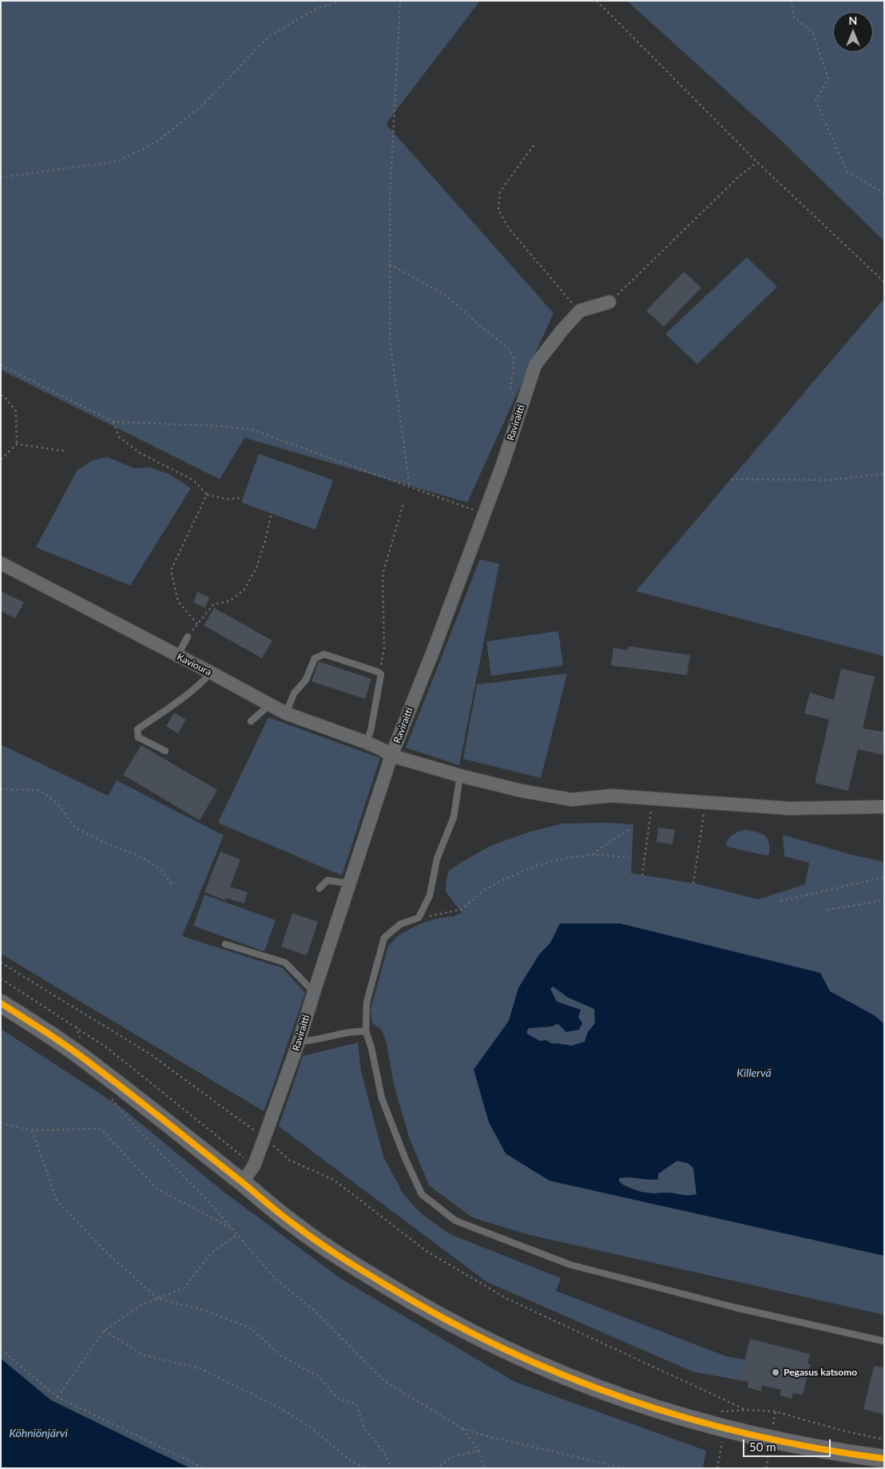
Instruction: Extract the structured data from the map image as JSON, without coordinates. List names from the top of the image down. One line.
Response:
{"streets":{"street":["Raviraitti","Kavioura"]},"crossings":[["Raviraitti","Kavioura"]],"water":["Killervä","Köhniönjärvi"],"places":["Pegasus katsomo"],"scale_bar":"50 m","north":"top"}
